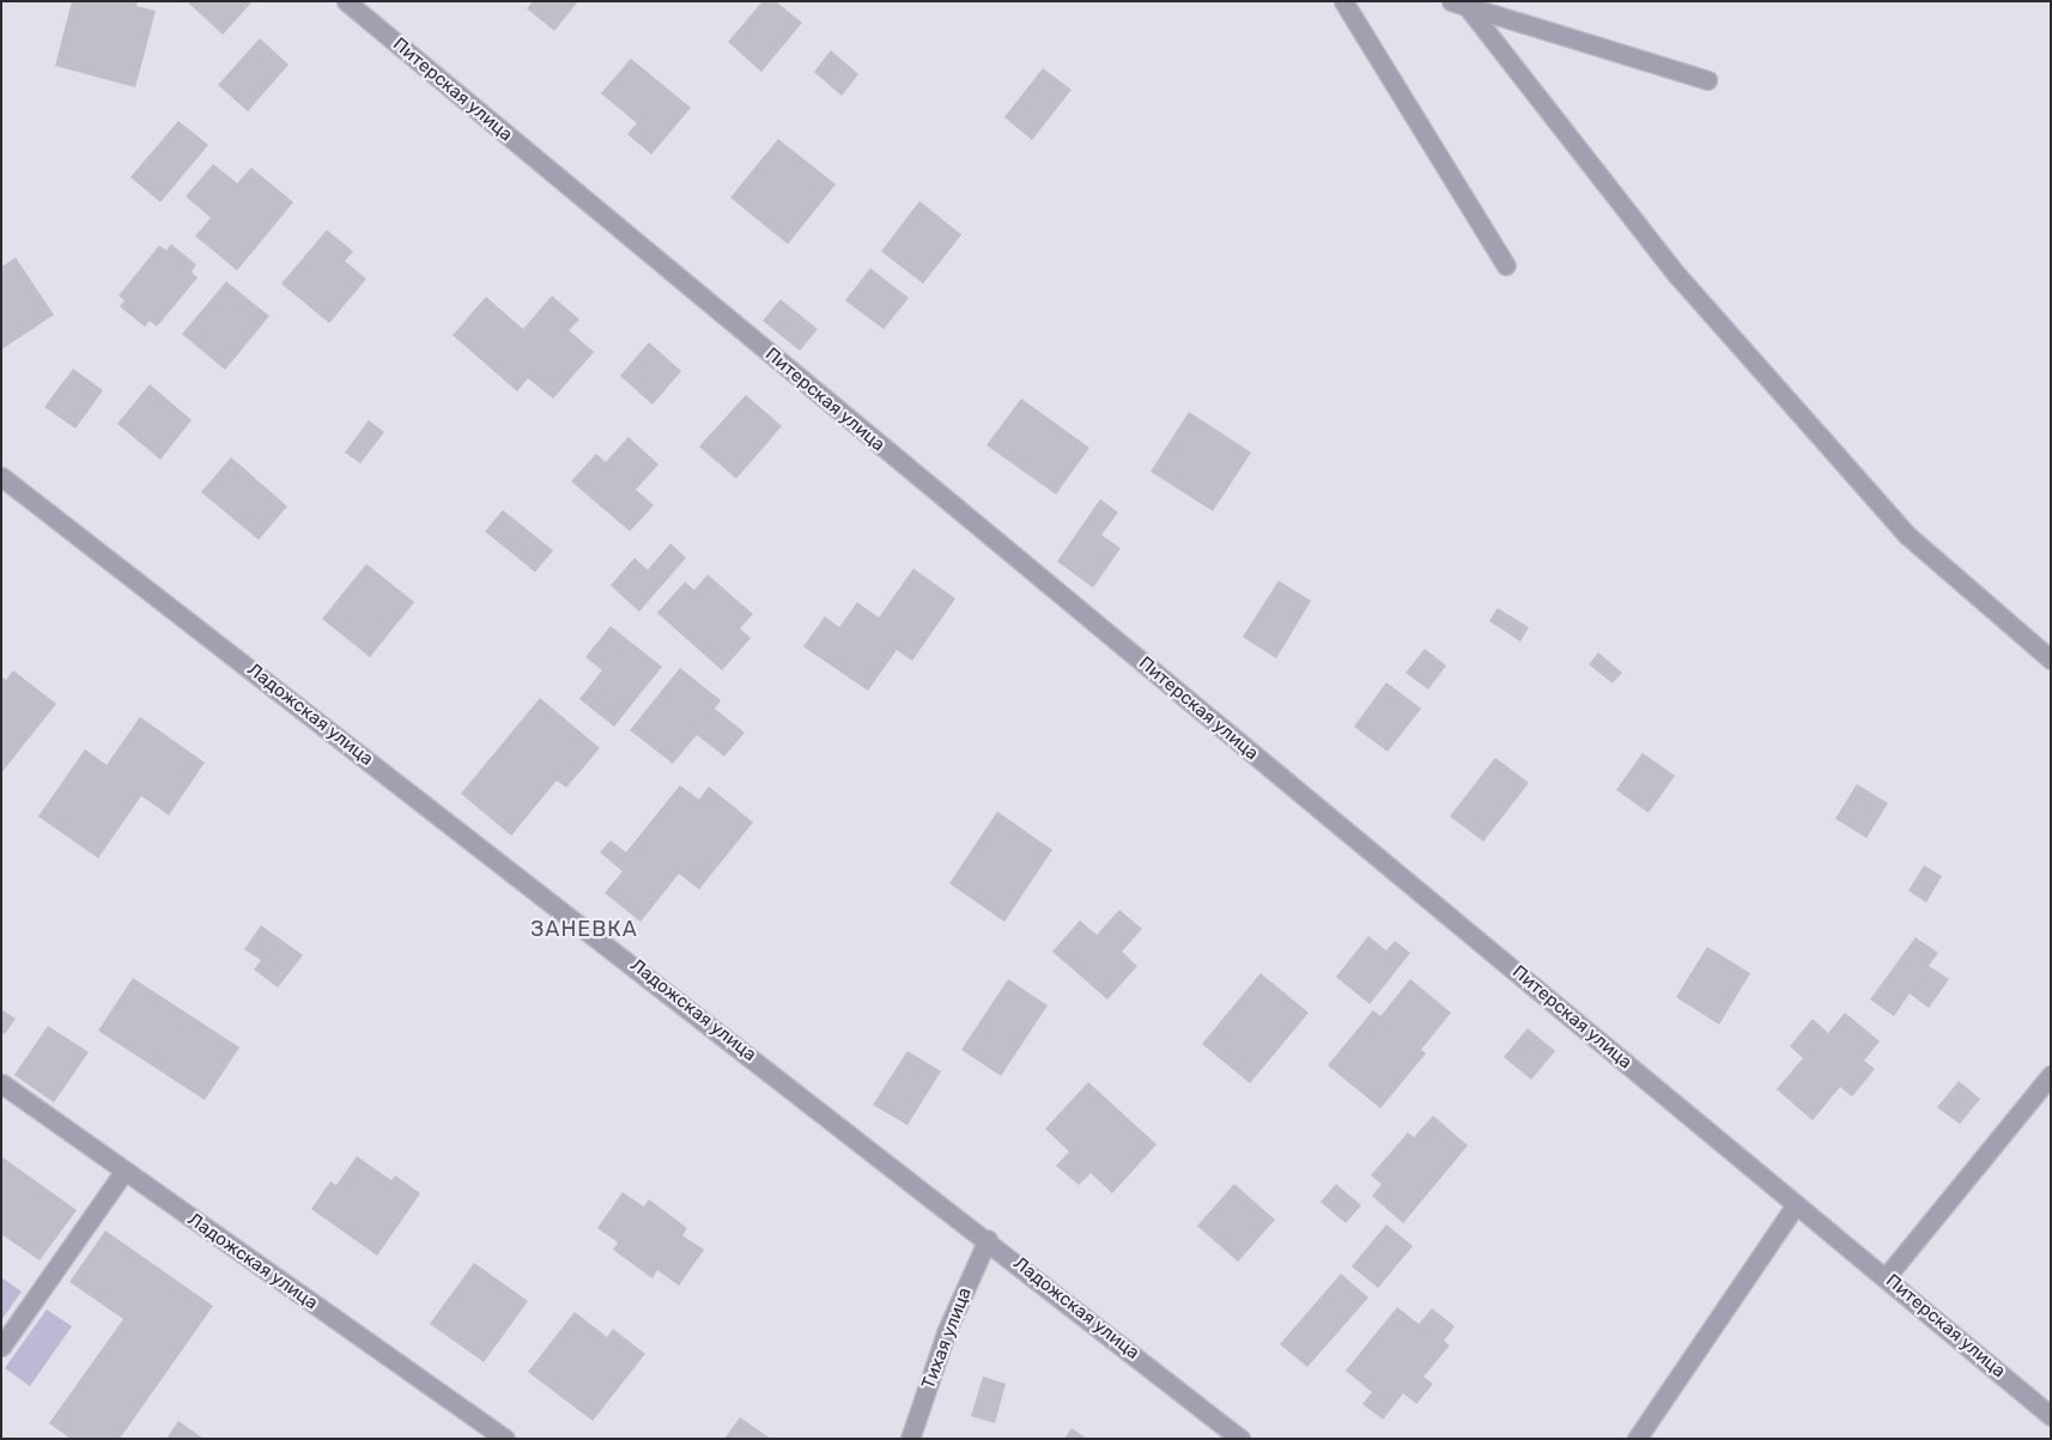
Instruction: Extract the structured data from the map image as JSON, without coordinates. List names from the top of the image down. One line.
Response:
{"streets":{"street":["Питерская улица","Ладожская улица","Тихая улица"]},"crossings":[["Ладожская улица","Тихая улица"]],"districts":["ЗАНЕВКА"]}
